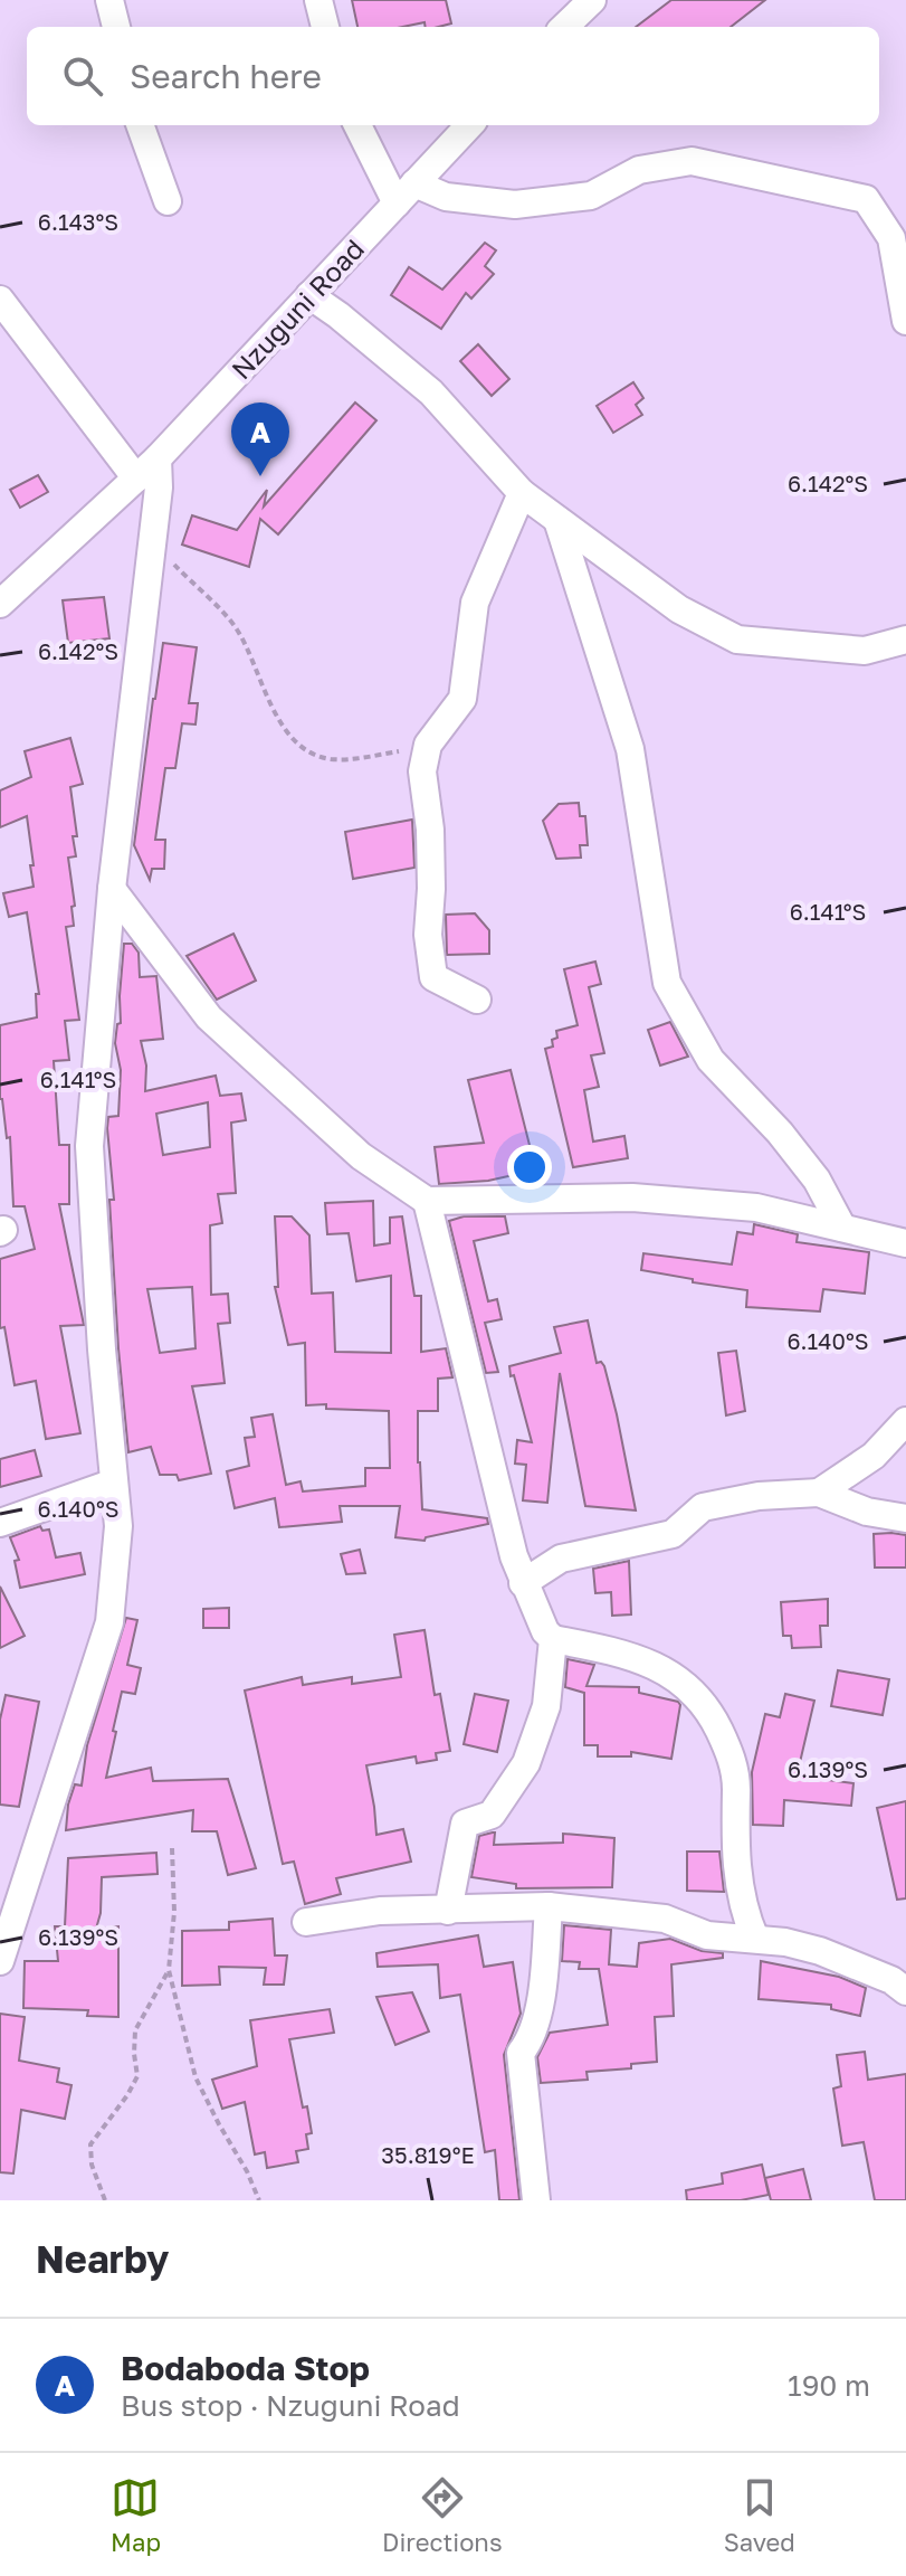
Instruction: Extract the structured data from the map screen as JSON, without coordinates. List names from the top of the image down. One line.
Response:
{"streets":{"street":["Nzuguni Road"]},"page":{"search":"Search here","pins":"A","heading":"Nearby","list":[{"mark":"A","name":"Bodaboda Stop","note":"Bus stop · Nzuguni Road","value":"190 m"}],"nav":["Map","Directions","Saved"]},"coordinates":["6.143°S","6.142°S","6.141°S","6.140°S","6.139°S","35.819°E"]}
